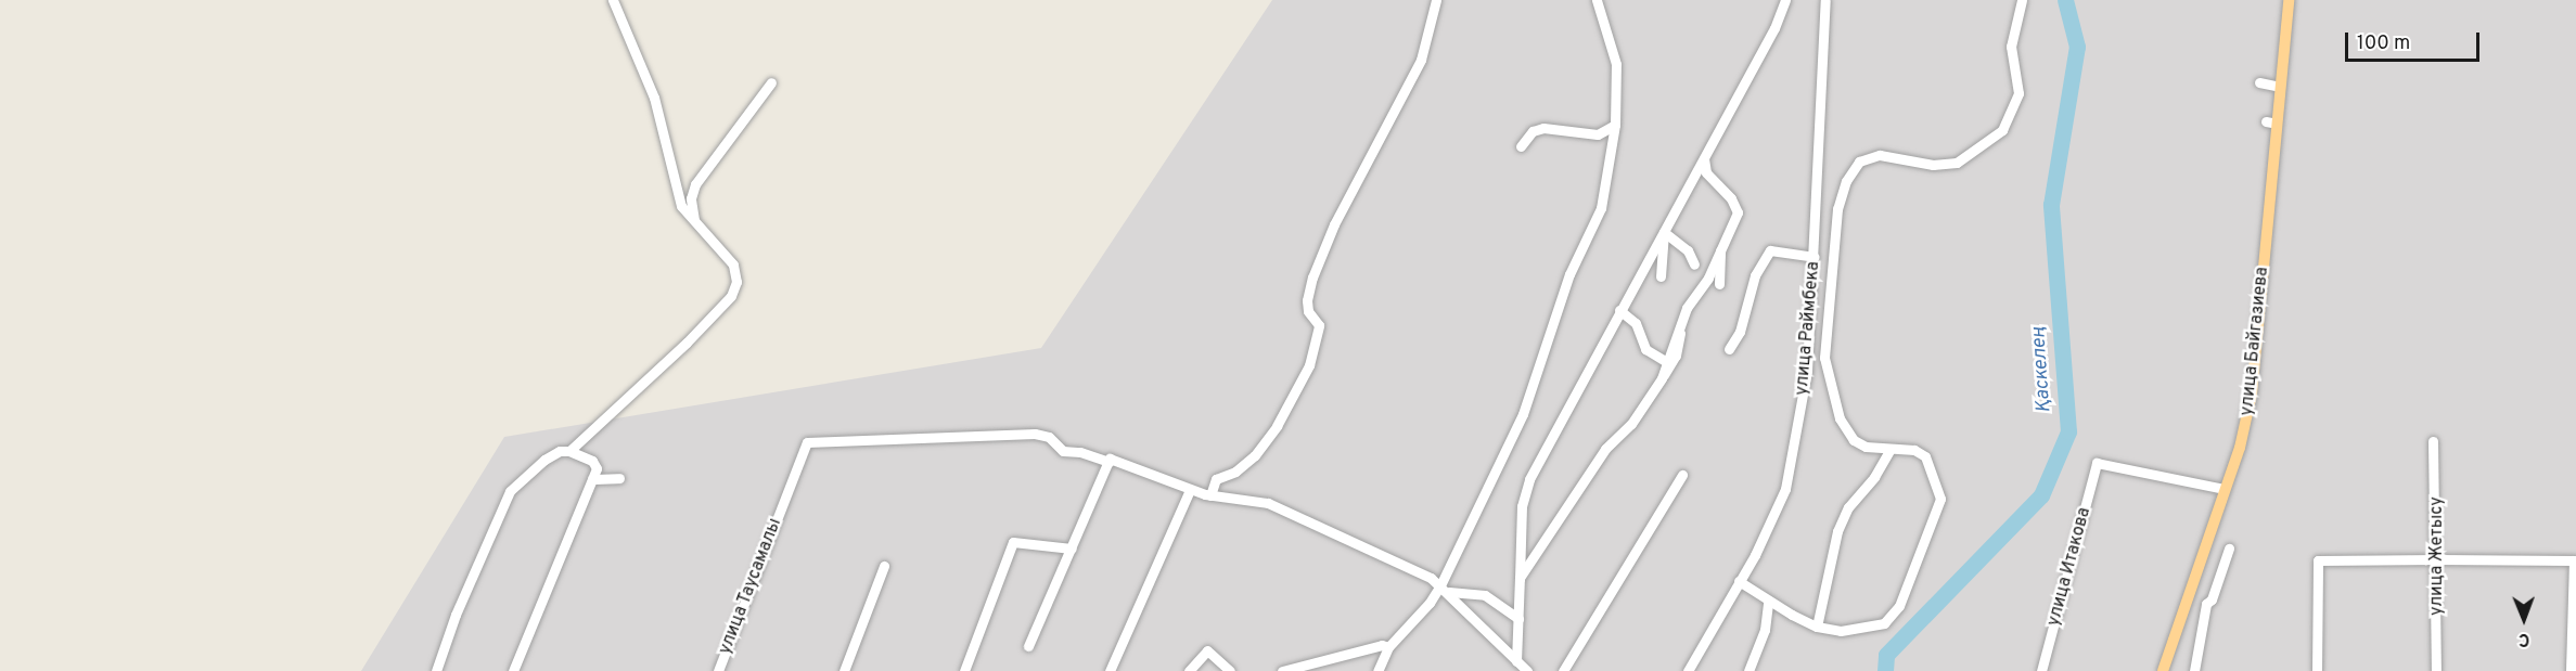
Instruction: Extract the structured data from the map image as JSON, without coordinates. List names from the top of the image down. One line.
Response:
{"streets":{"main road":["улица Байгазиева"],"street":["улица Раймбека","улица Жетысу","улица Итакова","улица Таусамалы"]},"crossings":[["улица Байгазиева","улица Итакова"]],"water":["Қаскелең"],"scale_bar":"100 m","north":"bottom"}
